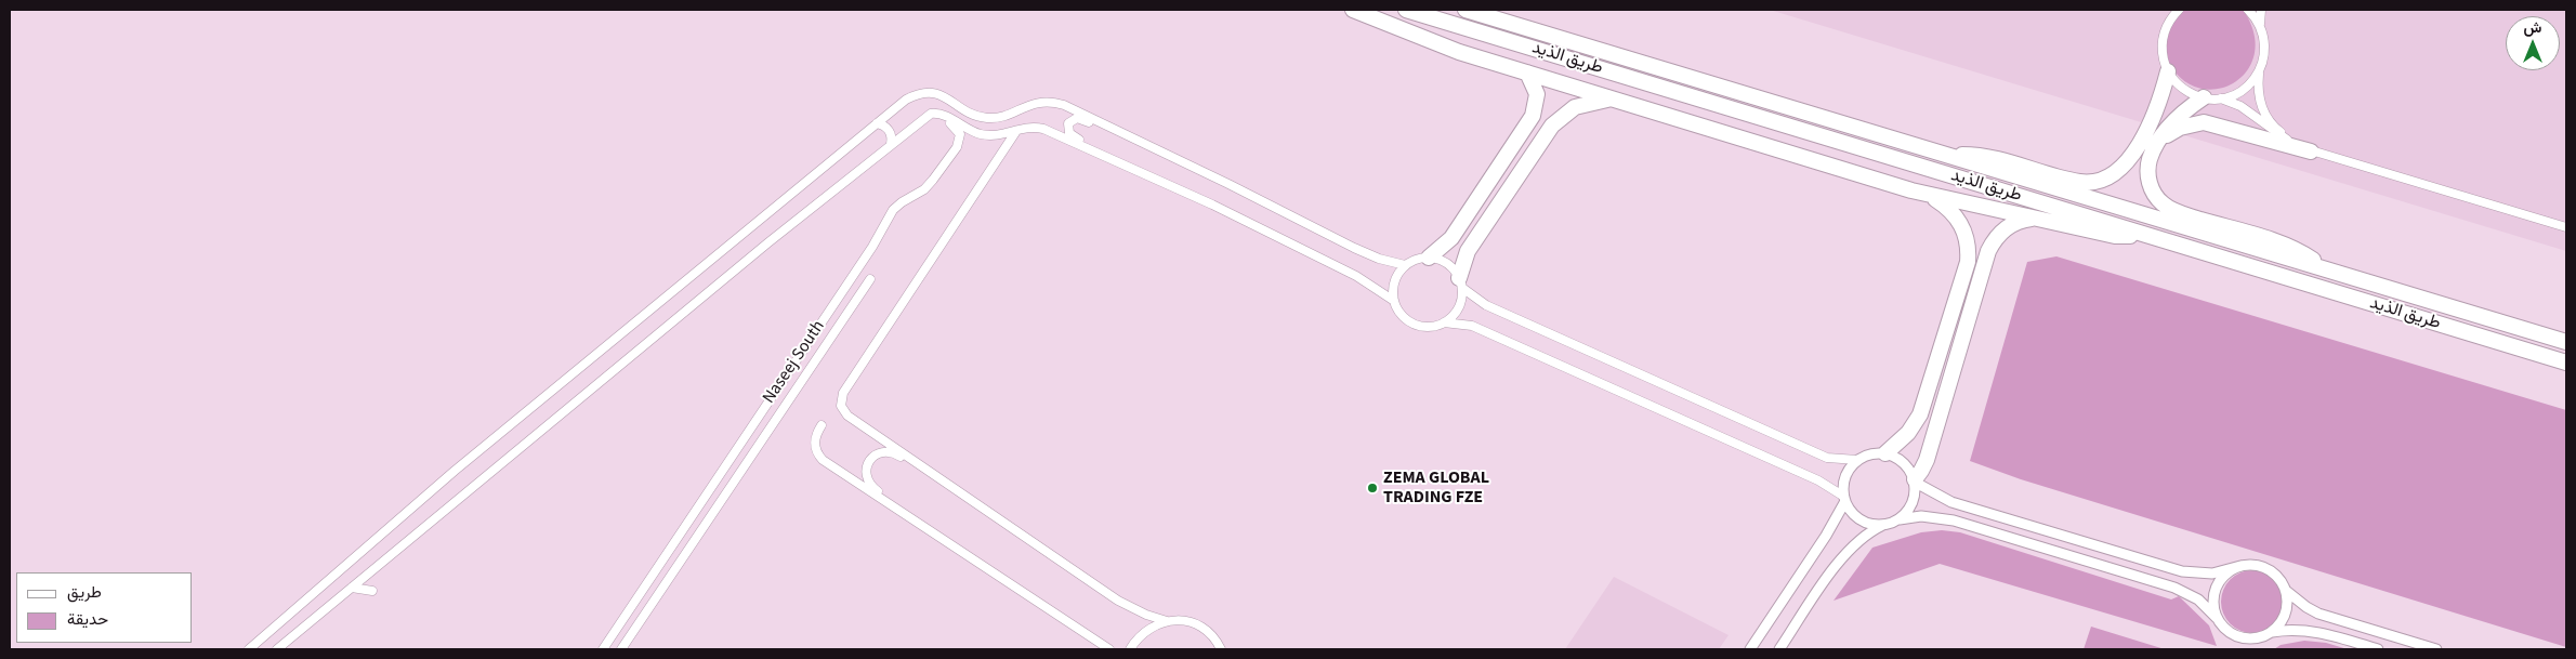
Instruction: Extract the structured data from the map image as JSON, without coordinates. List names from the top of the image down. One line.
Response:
{"streets":{"highway":["طريق الذيد"],"street":["Naseej South"]},"places":["ZEMA GLOBAL TRADING FZE"],"legend":["طريق","حديقة"],"north":"top"}
